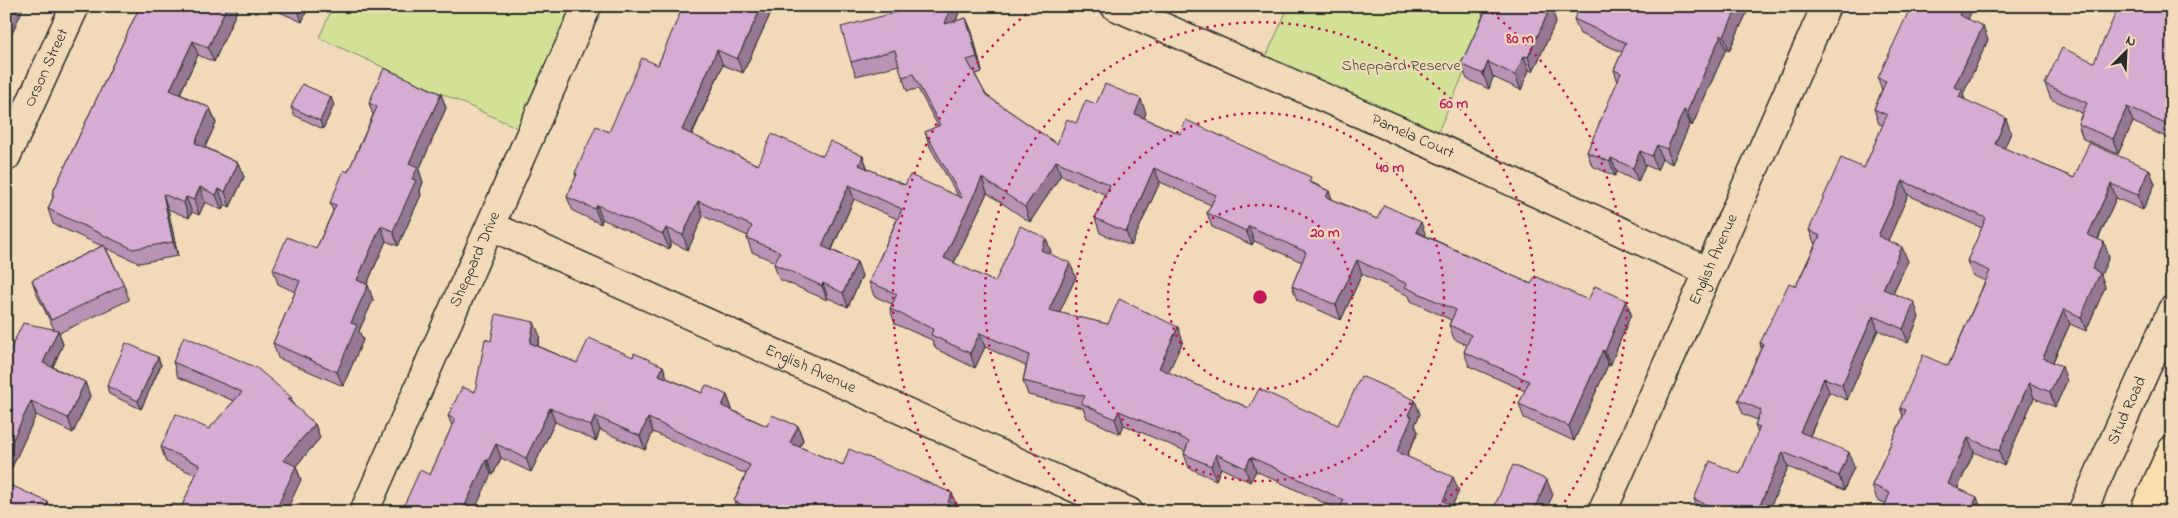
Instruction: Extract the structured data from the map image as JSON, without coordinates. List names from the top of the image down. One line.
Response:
{"streets":{"street":["Orson Street","Pamela Court","Sheppard Drive","English Avenue","Stud Road"]},"crossings":[["Pamela Court","English Avenue"],["Sheppard Drive","English Avenue"]],"parks":["Sheppard Reserve"],"north":"top right","rings":["80 m","60 m","40 m","20 m"]}
